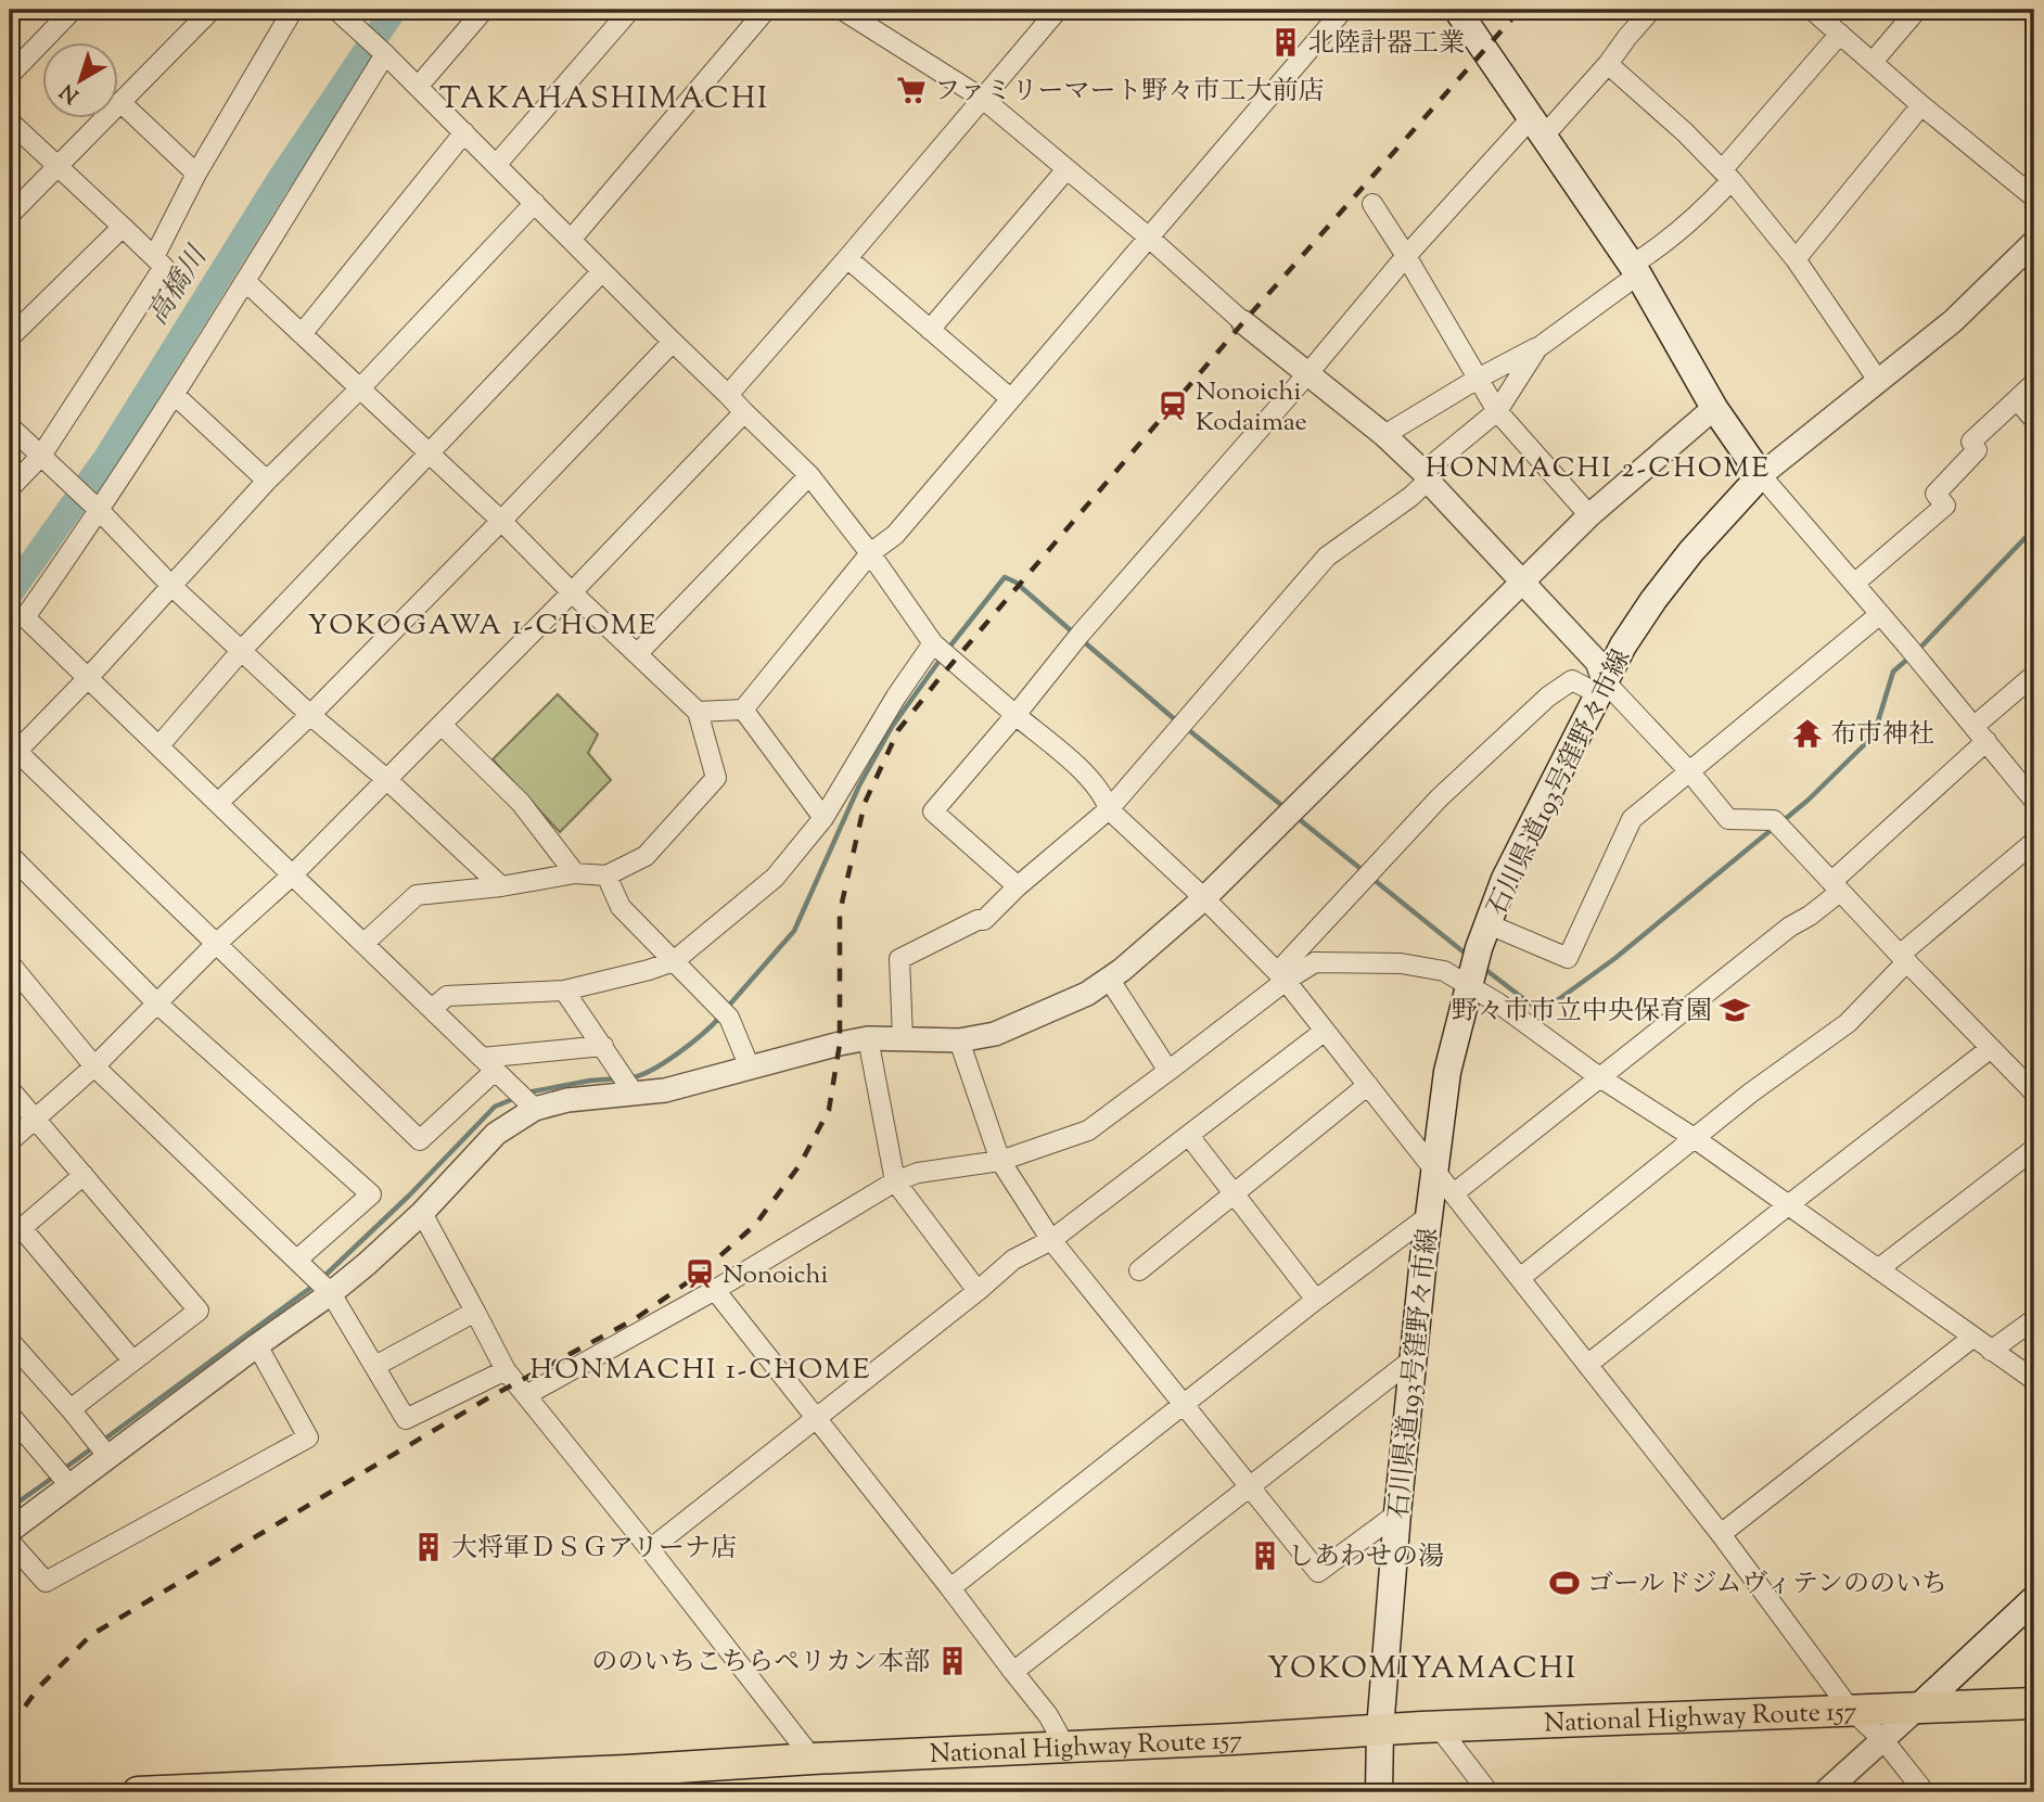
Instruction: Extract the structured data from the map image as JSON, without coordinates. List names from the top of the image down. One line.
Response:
{"streets":{"highway":["National Highway Route 157"],"main road":["石川県道193号窪野々市線"]},"crossings":[["石川県道193号窪野々市線","National Highway Route 157"]],"districts":["TAKAHASHIMACHI","HONMACHI 2-CHOME","YOKOGAWA 1-CHOME","HONMACHI 1-CHOME","YOKOMIYAMACHI"],"water":["高橋川"],"places":{"building":["北陸計器工業","大将軍ＤＳＧアリーナ店","しあわせの湯","ののいちこちらペリカン本部"],"supermarket":["ファミリーマート野々市工大前店"],"station":["Nonoichi Kodaimae","Nonoichi"],"temple":["布市神社"],"school or university":["野々市市立中央保育園"],"sports":["ゴールドジムヴィテンののいち"]},"north":"bottom left"}
